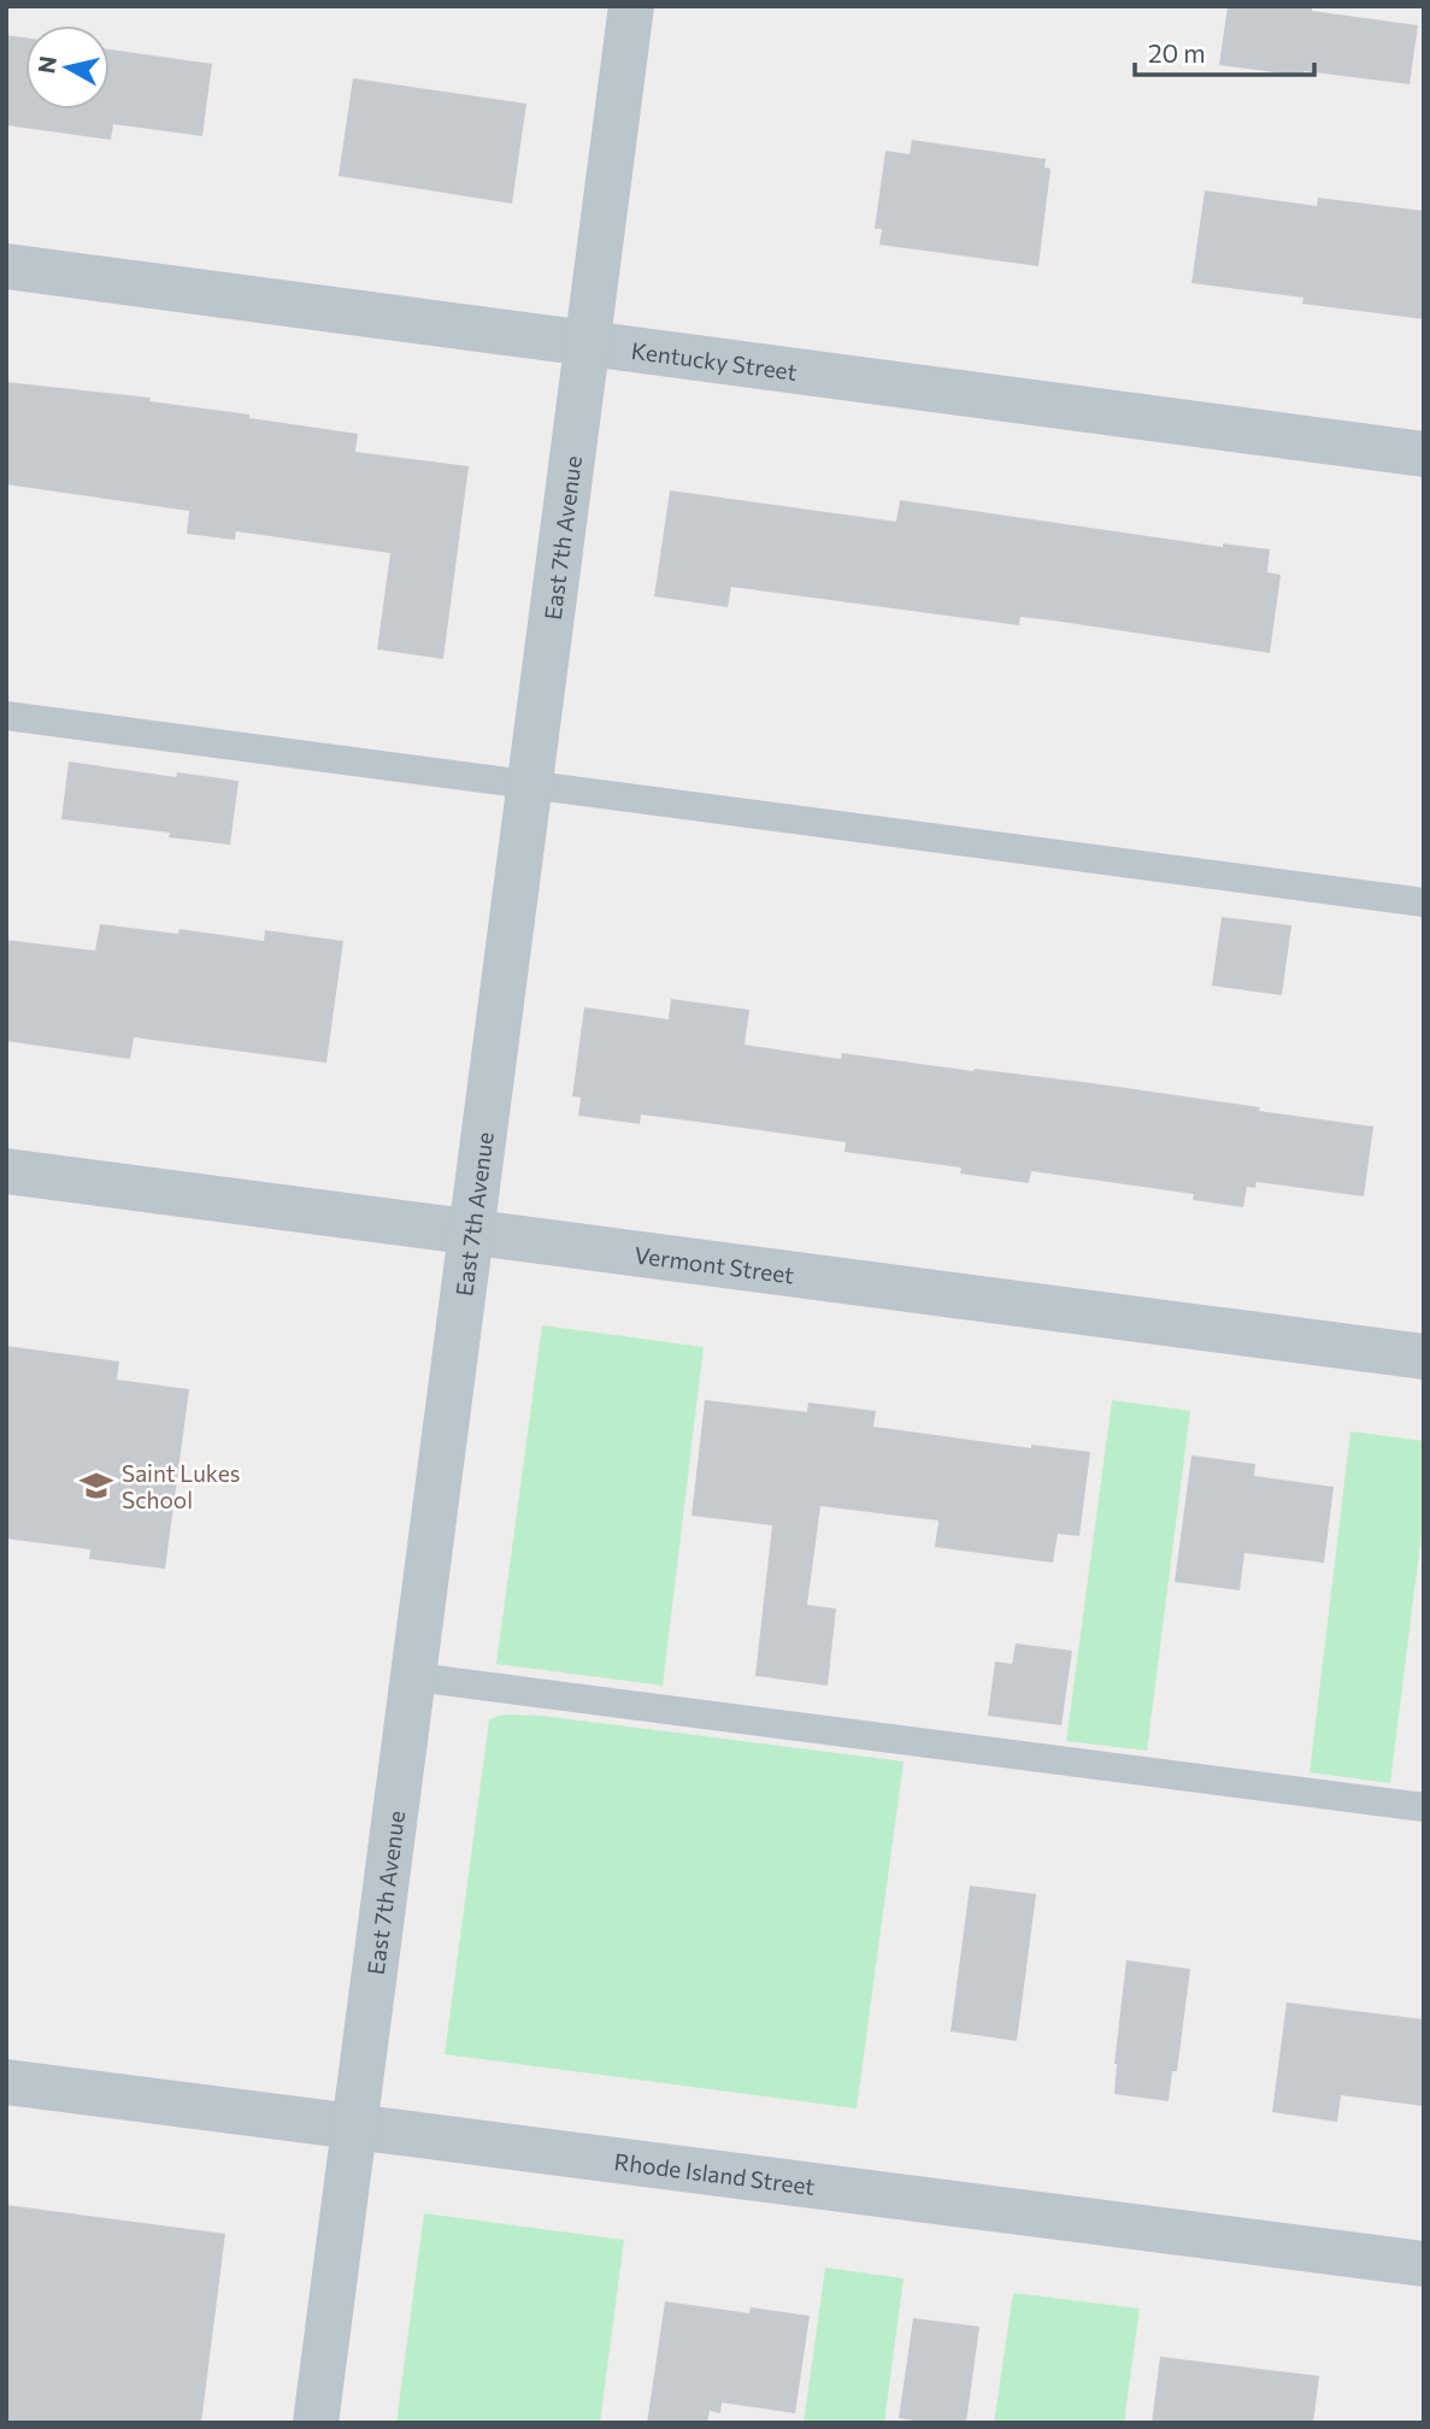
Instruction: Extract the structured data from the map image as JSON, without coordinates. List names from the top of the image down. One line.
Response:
{"streets":{"street":["Kentucky Street","East 7th Avenue","Vermont Street","Rhode Island Street"]},"crossings":[["Kentucky Street","East 7th Avenue"],["East 7th Avenue","Vermont Street"],["East 7th Avenue","Rhode Island Street"]],"places":{"school or university":["Saint Lukes School"]},"scale_bar":"20 m","north":"left"}
